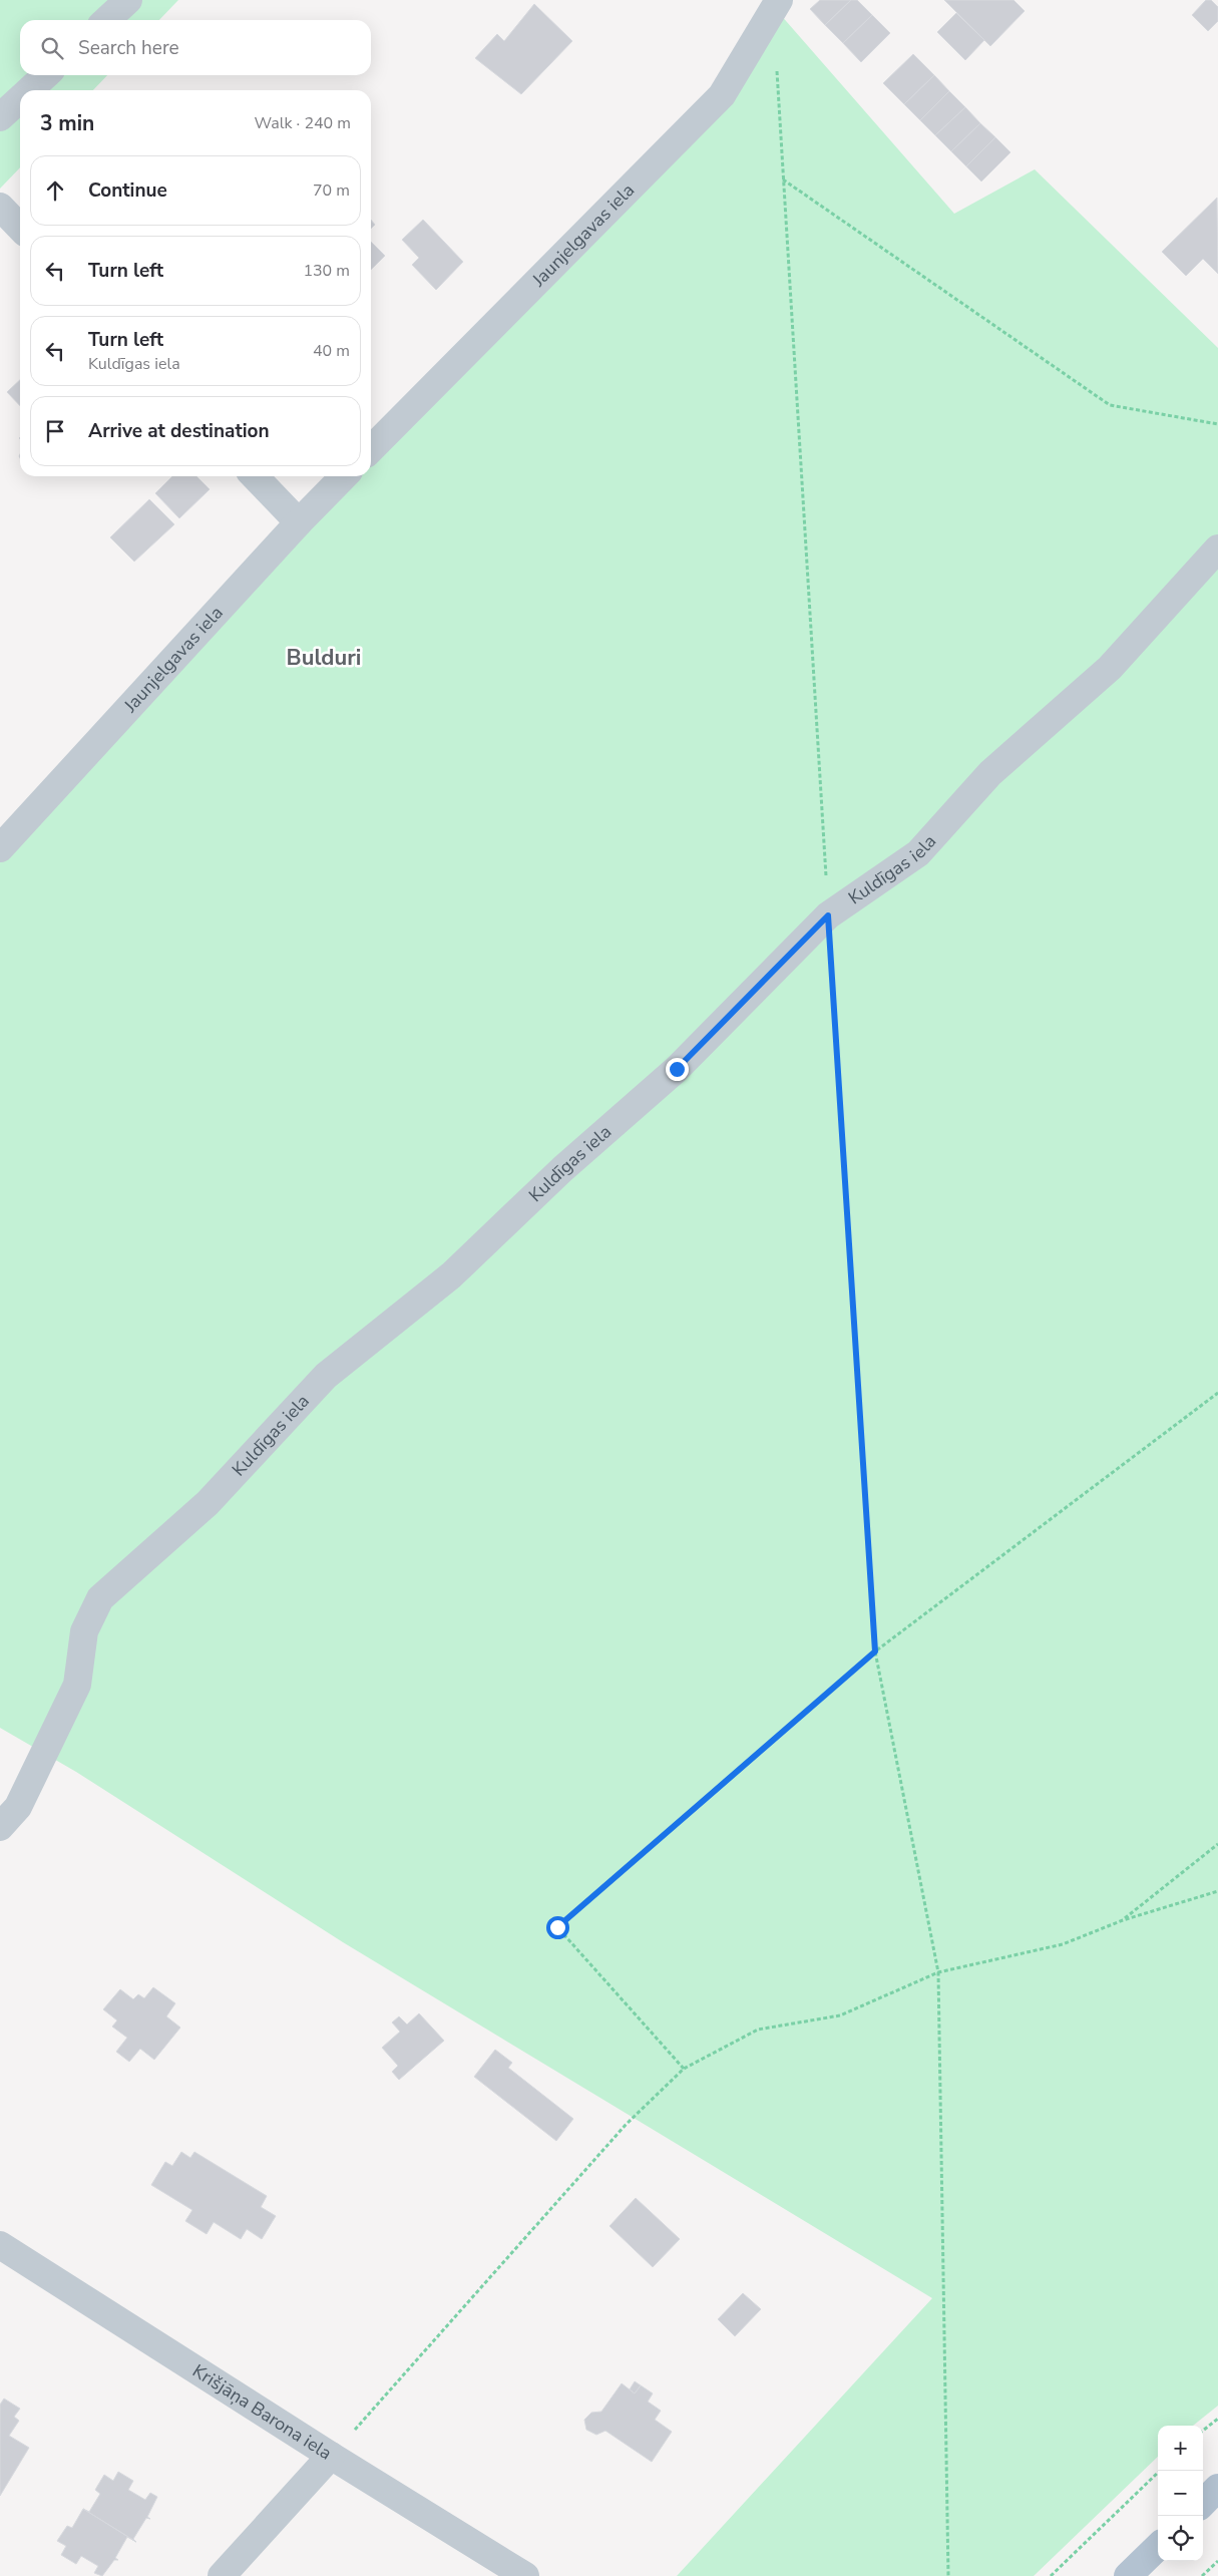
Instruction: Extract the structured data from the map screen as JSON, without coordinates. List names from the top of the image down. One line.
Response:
{"streets":{"street":["Jaunjelgavas iela","Kuldīgas iela","Krišjāņa Barona iela"]},"districts":["Bulduri"],"page":{"search":"Search here","heading":["3 min","Walk · 240 m"],"list":[["Continue","70 m"],["Turn left","130 m"],["Turn left","Kuldīgas iela","40 m"],"Arrive at destination"],"map_buttons":["+","−"]}}
